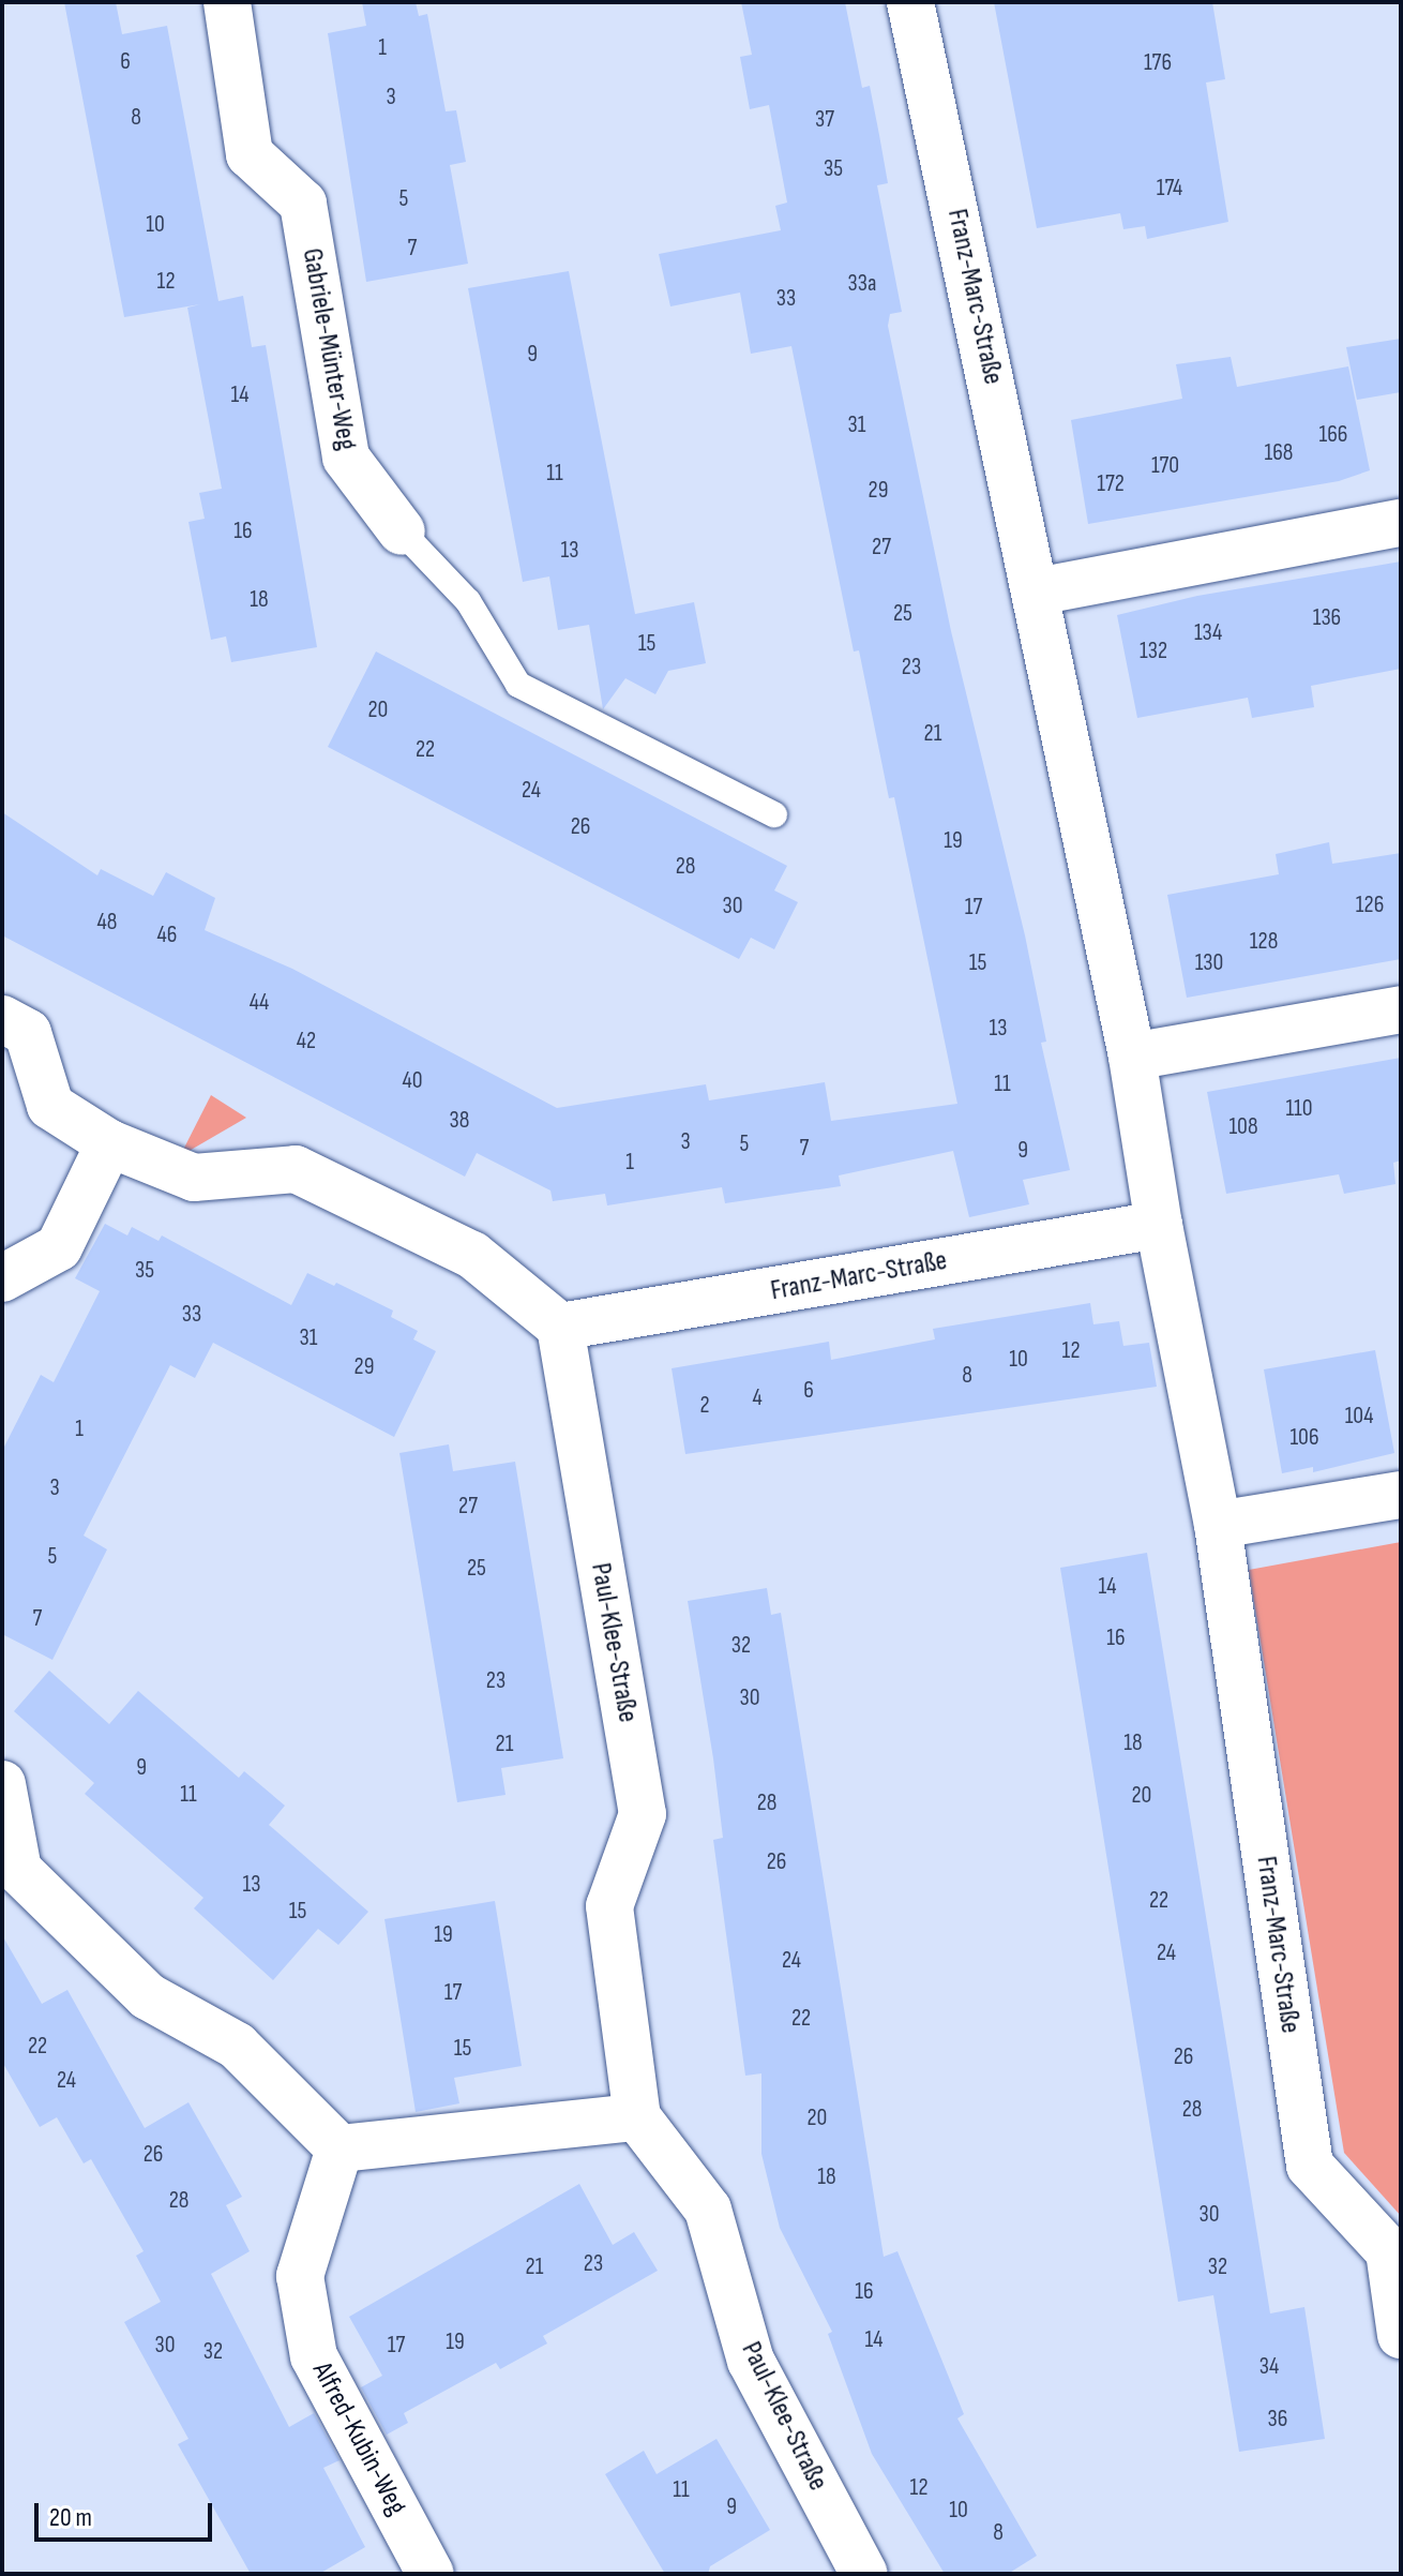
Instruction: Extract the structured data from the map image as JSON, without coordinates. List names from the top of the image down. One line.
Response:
{"streets":{"street":["Franz-Marc-Straße","Gabriele-Münter-Weg","Paul-Klee-Straße","Alfred-Kubin-Weg"]},"crossings":[["Franz-Marc-Straße","Paul-Klee-Straße"]],"house_numbers":["1","6","176","3","8","37","35","174","5","10","7","12","33a","33","9","14","31","166","168","170","11","172","29","16","27","13","18","25","136","134","15","132","23","20","21","22","24","26","19","28","126","30","17","48","46","128","15","130","44","13","42","40","11","110","38","108","3","5","7","9","1","35","33","31","12","10","29","8","6","4","2","104","1","106","3","27","5","25","14","7","16","32","23","30","18","21","9","11","20","28","26","13","22","15","19","24","24","17","22","22","15","26","24","28","20","26","18","28","30","23","21","32","16","14","19","30","17","32","34","36","12","11","9","10","8"],"scale_bar":"20 m"}
